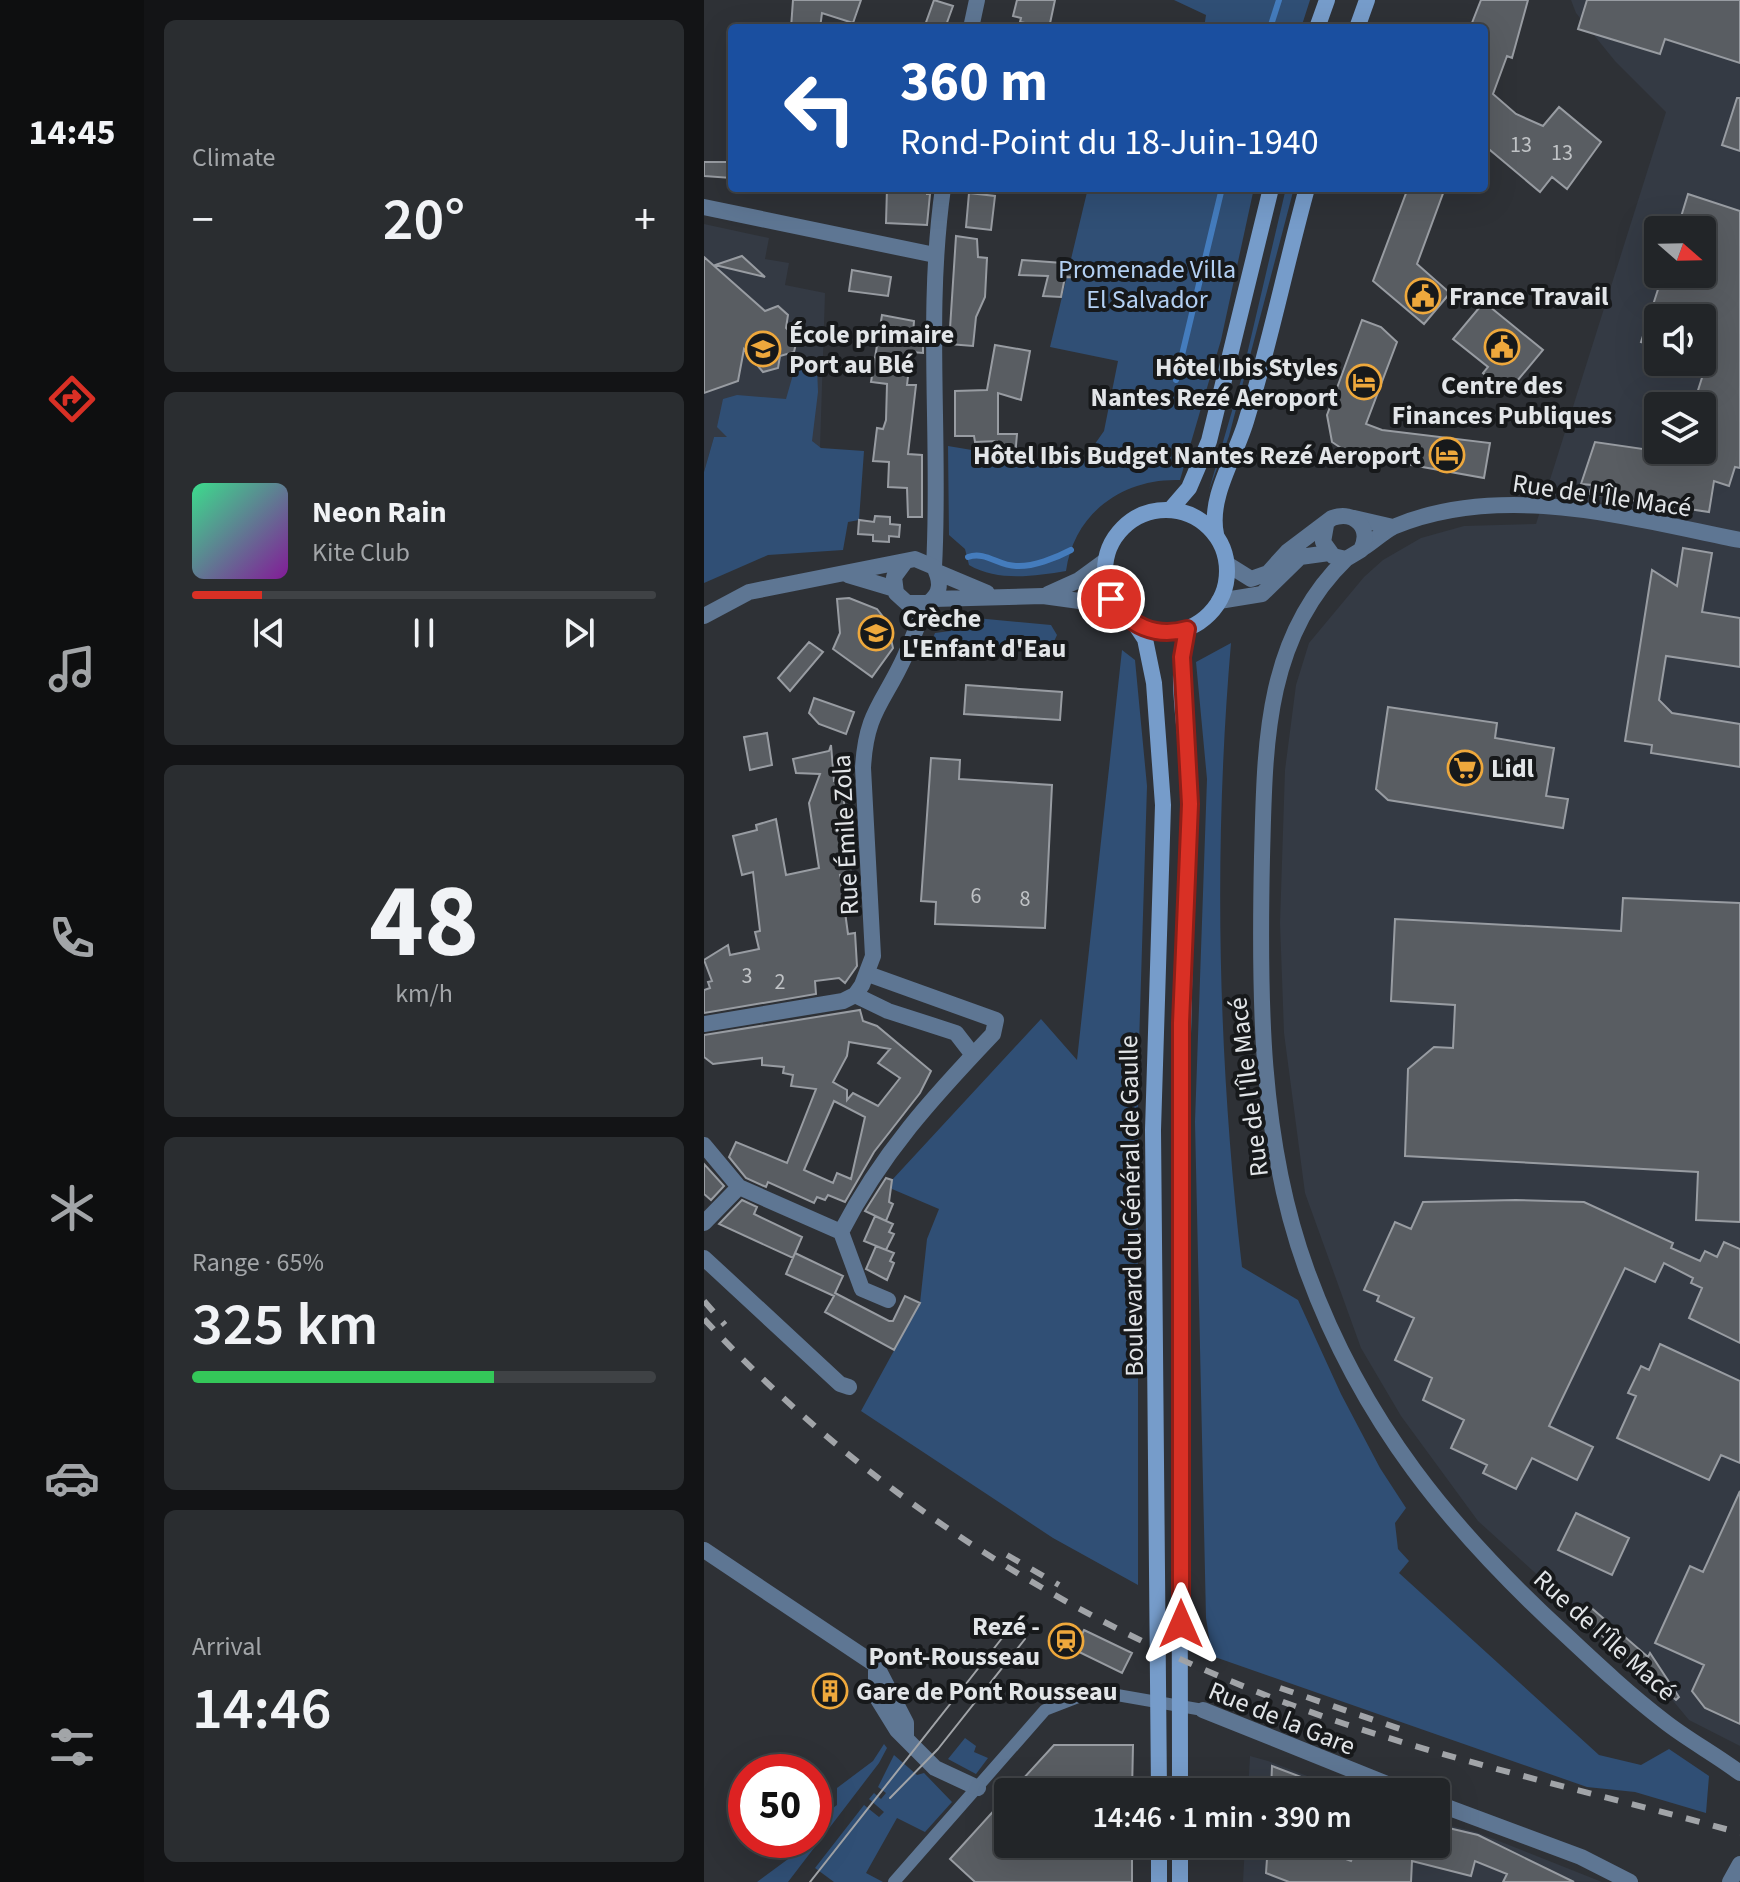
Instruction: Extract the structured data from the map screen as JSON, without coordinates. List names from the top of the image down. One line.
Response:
{"streets":{"main road":["Boulevard du Général de Gaulle"],"street":["Rue de l'Île Macé","Rue Émile Zola","Rue de la Gare"]},"parks":["Promenade Villa El Salvador"],"places":{"public building":["France Travail","Centre des Finances Publiques"],"school or university":["École primaire Port au Blé","Crèche L'Enfant d'Eau"],"hotel":["Hôtel Ibis Styles Nantes Rezé Aeroport","Hôtel Ibis Budget Nantes Rezé Aeroport"],"supermarket":["Lidl"],"station":["Rezé - Pont-Rousseau"],"building":["Gare de Pont Rousseau"]},"house_numbers":["13","13","6","8","3","2"],"north":"right","page":{"tabs":"14:45","tile":["Climate",["48","km/h"],["Range · 65%","325 km"],["Arrival","14:46"]],"turn":["360 m","Rond-Point du 18-Juin-1940"],"heat":["−","20°","+"],"song":["Neon Rain","Kite Club"],"limit":"50","trip":"14:46 · 1 min · 390 m"}}
